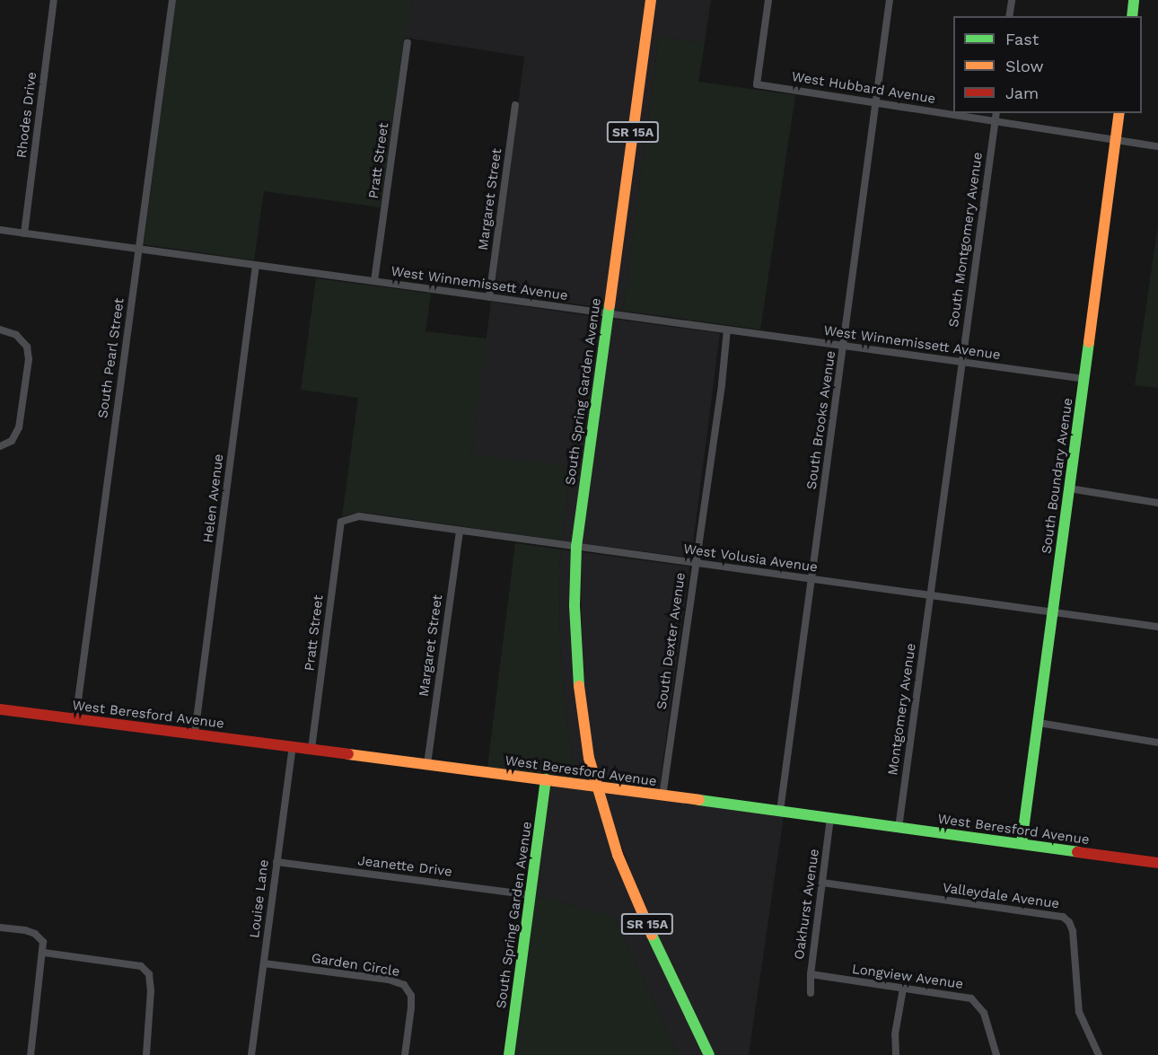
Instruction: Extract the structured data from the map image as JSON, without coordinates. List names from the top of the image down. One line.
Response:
{"streets":{"main road":["SR 15A","South Spring Garden Avenue","South Boundary Avenue","West Beresford Avenue"],"street":["West Hubbard Avenue","Rhodes Drive","Pratt Street","Margaret Street","South Montgomery Avenue","West Winnemissett Avenue","South Pearl Street","South Brooks Avenue","Helen Avenue","West Volusia Avenue","South Dexter Avenue","Montgomery Avenue","Jeanette Drive","Valleydale Avenue","Louise Lane","Oakhurst Avenue","Garden Circle","Longview Avenue"]},"crossings":[["West Hubbard Avenue","South Montgomery Avenue"],["West Hubbard Avenue","South Brooks Avenue"],["West Hubbard Avenue","South Boundary Avenue"],["Rhodes Drive","West Winnemissett Avenue"],["SR 15A","South Spring Garden Avenue"],["SR 15A","West Beresford Avenue"],["Pratt Street","West Winnemissett Avenue"],["Pratt Street","West Volusia Avenue"],["Pratt Street","West Beresford Avenue"],["Margaret Street","West Winnemissett Avenue"],["Margaret Street","West Volusia Avenue"],["Margaret Street","West Beresford Avenue"],["South Montgomery Avenue","West Winnemissett Avenue"],["South Montgomery Avenue","West Volusia Avenue"],["South Montgomery Avenue","Montgomery Avenue"],["West Winnemissett Avenue","South Pearl Street"],["West Winnemissett Avenue","South Spring Garden Avenue"],["West Winnemissett Avenue","South Brooks Avenue"],["West Winnemissett Avenue","South Boundary Avenue"],["West Winnemissett Avenue","Helen Avenue"],["West Winnemissett Avenue","South Dexter Avenue"],["South Pearl Street","West Beresford Avenue"],["South Spring Garden Avenue","West Volusia Avenue"],["South Spring Garden Avenue","West Beresford Avenue"],["South Spring Garden Avenue","Jeanette Drive"],["South Brooks Avenue","West Volusia Avenue"],["South Brooks Avenue","West Beresford Avenue"],["South Boundary Avenue","West Volusia Avenue"],["South Boundary Avenue","West Beresford Avenue"],["Helen Avenue","West Beresford Avenue"],["West Volusia Avenue","South Dexter Avenue"],["West Volusia Avenue","Montgomery Avenue"],["South Dexter Avenue","West Beresford Avenue"],["Montgomery Avenue","West Beresford Avenue"],["West Beresford Avenue","Louise Lane"],["West Beresford Avenue","Oakhurst Avenue"],["Jeanette Drive","Louise Lane"],["Valleydale Avenue","Oakhurst Avenue"],["Louise Lane","Garden Circle"],["Oakhurst Avenue","Longview Avenue"]],"legend":["Fast","Slow","Jam"]}
